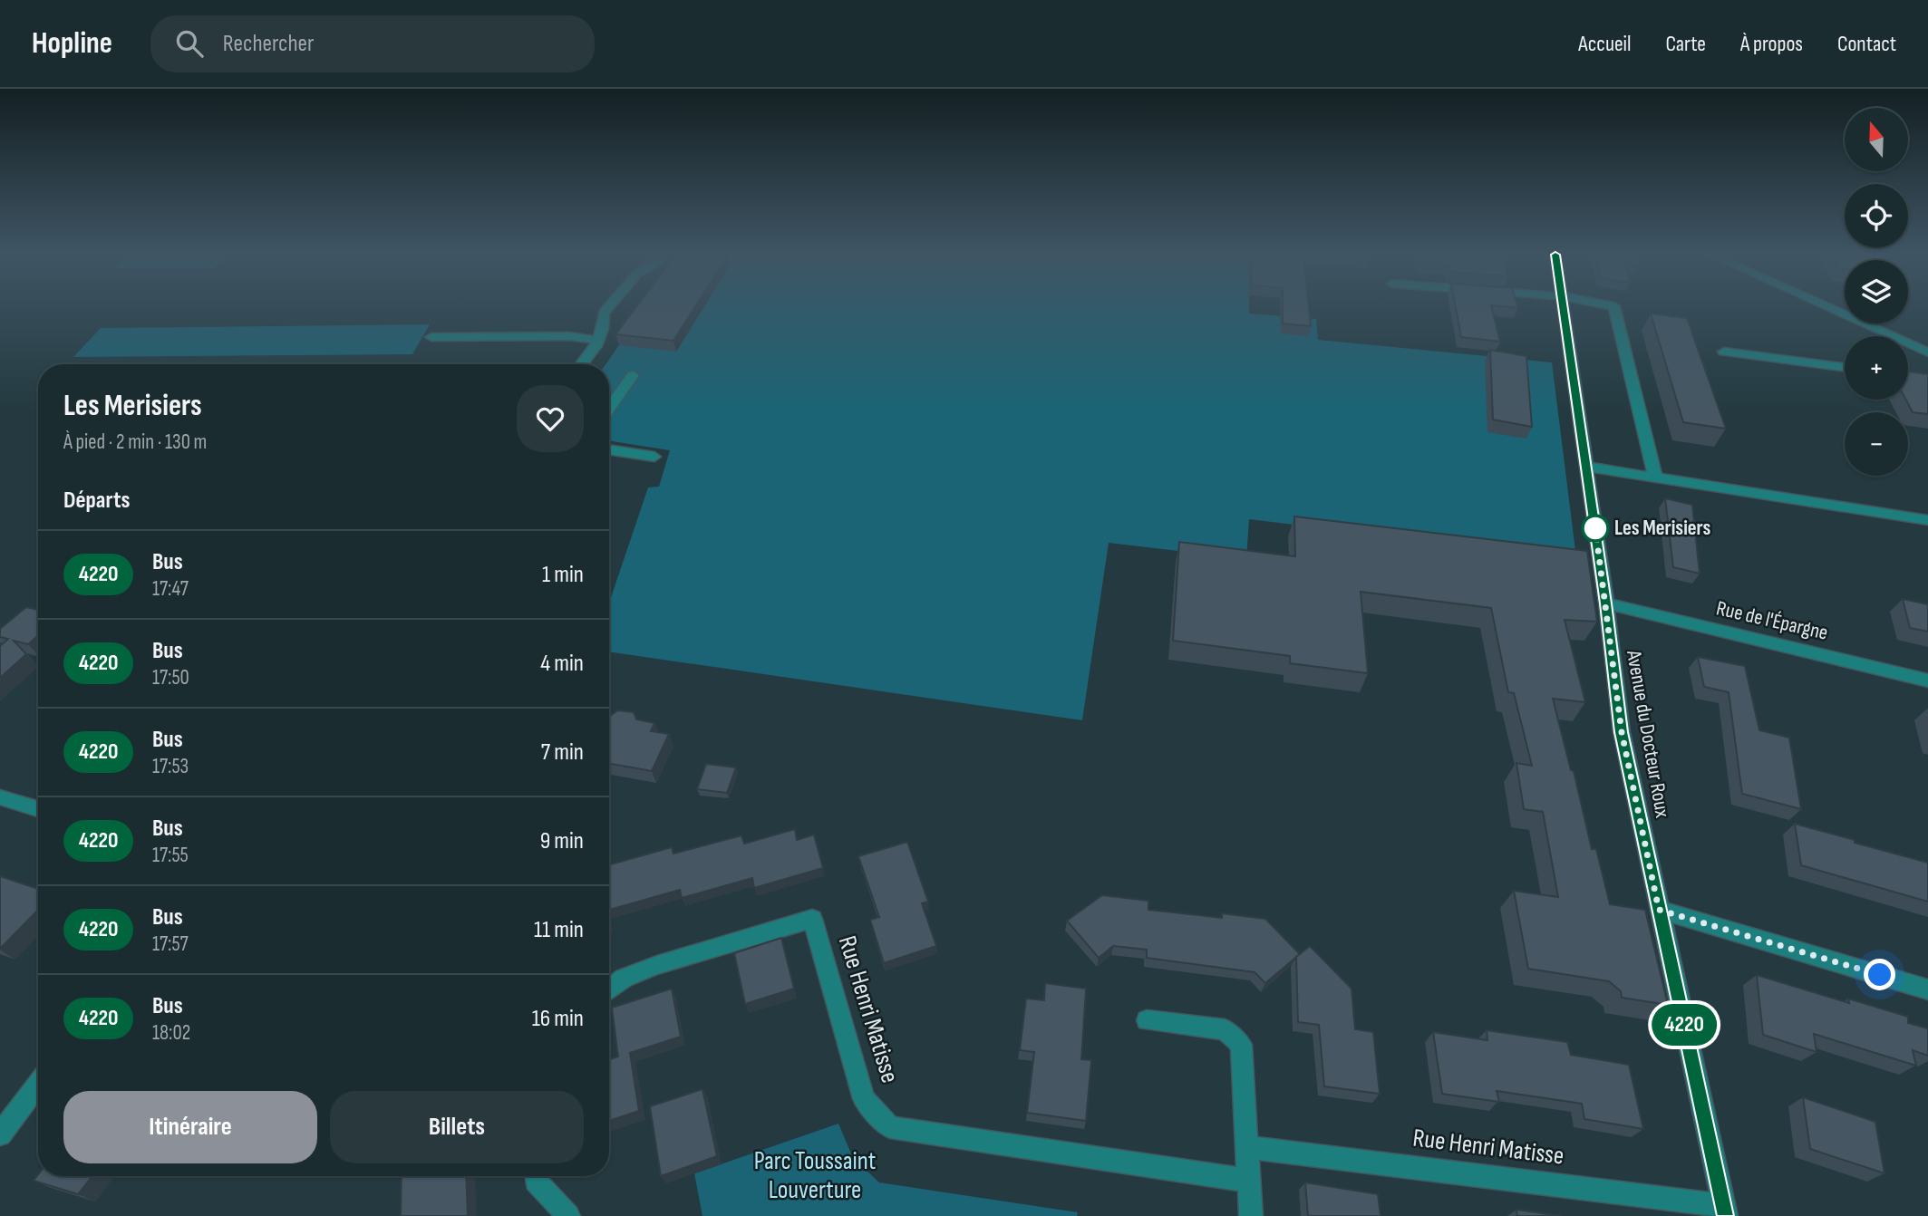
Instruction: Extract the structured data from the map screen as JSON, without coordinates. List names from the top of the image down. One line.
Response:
{"streets":{"street":["Rue de l'Épargne","Avenue du Docteur Roux","Rue Henri Matisse"]},"crossings":[["Rue de l'Épargne","Avenue du Docteur Roux"],["Avenue du Docteur Roux","Rue Henri Matisse"]],"parks":["Parc Toussaint Louverture"],"places":["Les Merisiers"],"lines":["bus line 4220"],"north":"top","page":{"header":"Hopline","search":"Rechercher","nav":["Accueil","Carte","À propos","Contact"],"on_map":"4220","map_buttons":["+","−"],"heading":[["Les Merisiers","À pied · 2 min · 130 m"],"Départs"],"list":[{"mark":"4220","name":"Bus","note":"17:47","value":"1 min"},{"mark":"4220","name":"Bus","note":"17:50","value":"4 min"},{"mark":"4220","name":"Bus","note":"17:53","value":"7 min"},{"mark":"4220","name":"Bus","note":"17:55","value":"9 min"},{"mark":"4220","name":"Bus","note":"17:57","value":"11 min"},{"mark":"4220","name":"Bus","note":"18:02","value":"16 min"}],"buttons":["Itinéraire","Billets"]}}
